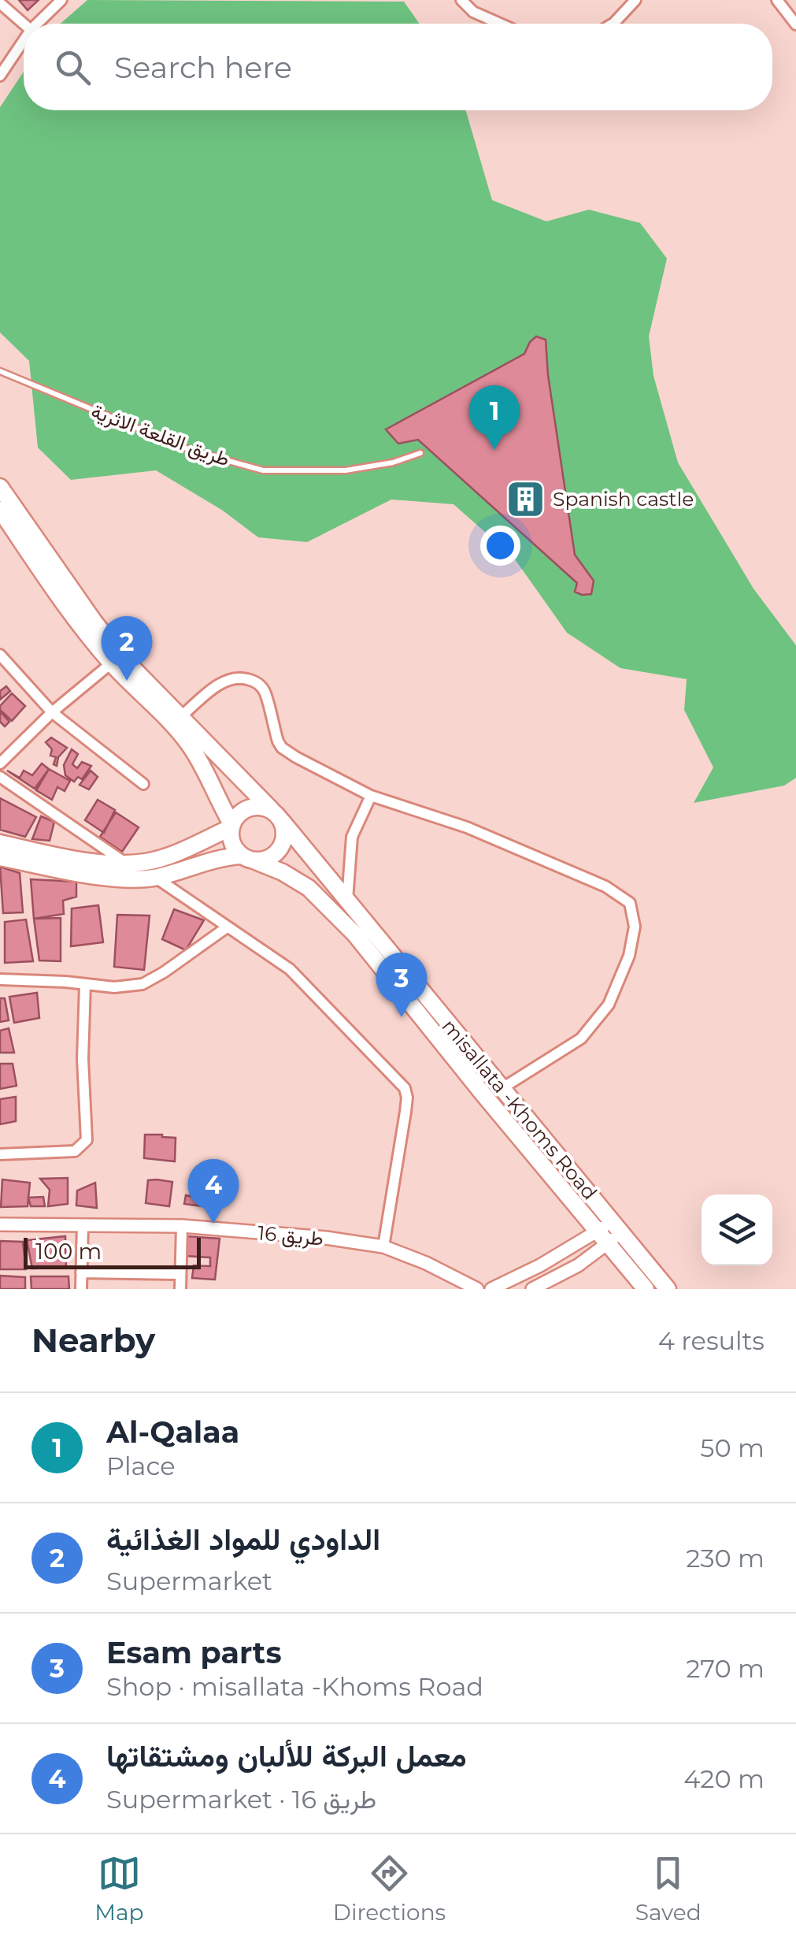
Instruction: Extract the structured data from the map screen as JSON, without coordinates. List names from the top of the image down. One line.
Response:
{"streets":{"main road":["misallata -Khoms Road"],"street":["طريق 16"],"lane":["طريق القلعة الاثرية"]},"places":{"building":["Spanish castle"]},"scale_bar":"100 m","page":{"search":"Search here","pins":["1","2","3","4"],"scale":"100 m","heading":["Nearby","4 results"],"list":[{"mark":"1","name":"Al-Qalaa","note":"Place","value":"50 m"},{"mark":"2","name":"الداودي للمواد الغذائية","note":"Supermarket","value":"230 m"},{"mark":"3","name":"Esam parts","note":"Shop · misallata -Khoms Road","value":"270 m"},{"mark":"4","name":"معمل البركة للألبان ومشتقاتها","note":"Supermarket · طريق 16","value":"420 m"}],"nav":["Map","Directions","Saved"]}}
